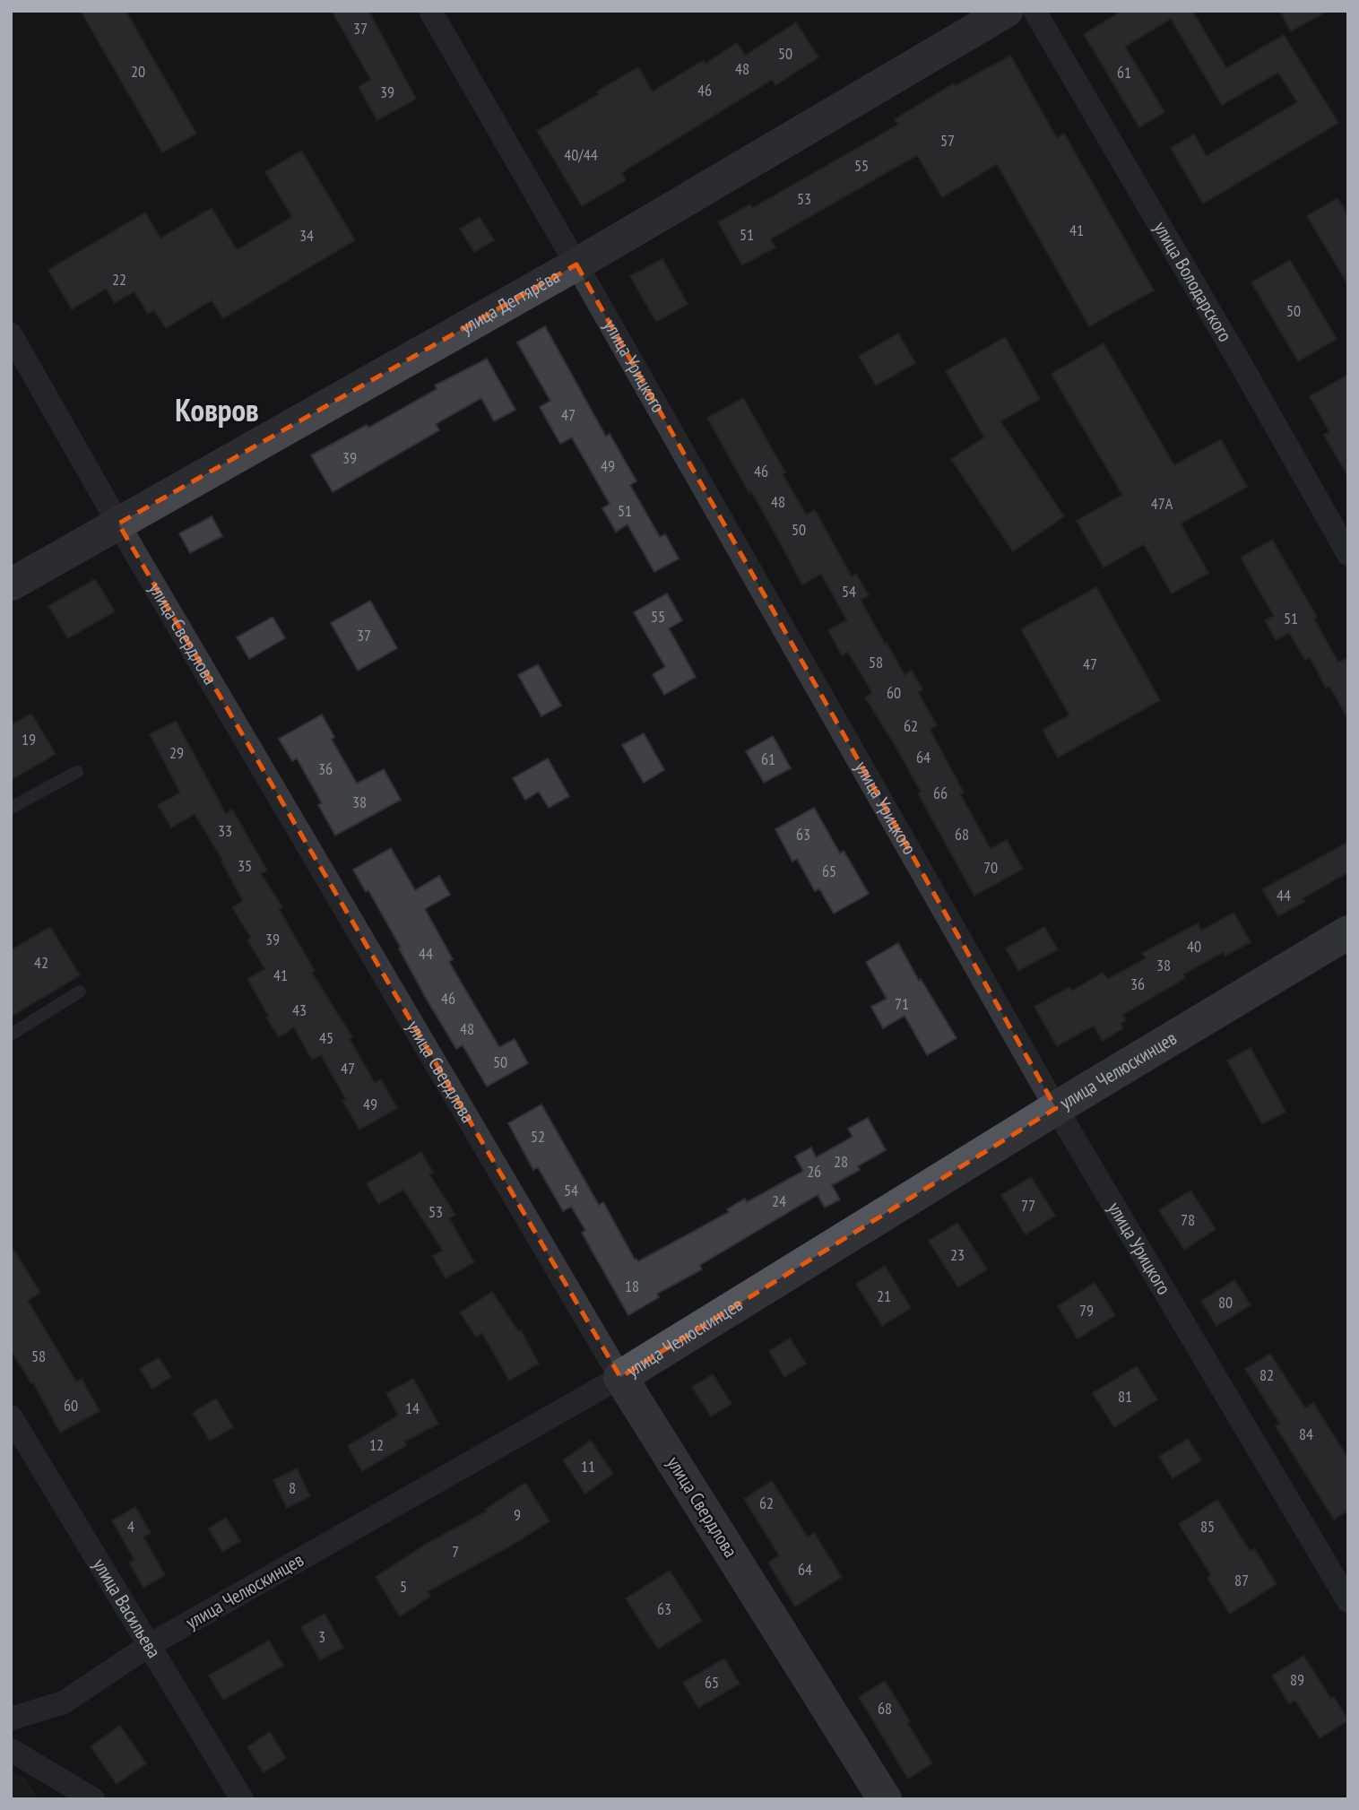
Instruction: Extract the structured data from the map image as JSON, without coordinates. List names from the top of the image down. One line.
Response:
{"streets":{"main road":["улица Дегтярёва","улица Свердлова","улица Челюскинцев"],"street":["улица Володарского","улица Урицкого","улица Васильева"]},"crossings":[["улица Дегтярёва","улица Урицкого"],["улица Дегтярёва","улица Свердлова"],["улица Урицкого","улица Челюскинцев"],["улица Свердлова","улица Челюскинцев"],["улица Челюскинцев","улица Васильева"]],"districts":["Ковров"],"house_numbers":["37","50","48","20","61","46","39","57","40/44","55","53","41","51","34","22","50","47","39","49","46","48","47А","51","50","54","55","51","37","58","47","60","62","19","29","64","61","36","66","38","33","63","68","35","70","65","44","39","40","44","42","38","41","36","46","71","43","48","45","50","47","49","52","28","26","54","24","77","53","78","23","18","21","80","79","58","82","81","60","14","84","12","11","8","62","9","4","85","7","64","87","5","63","3","89","65","68"]}
